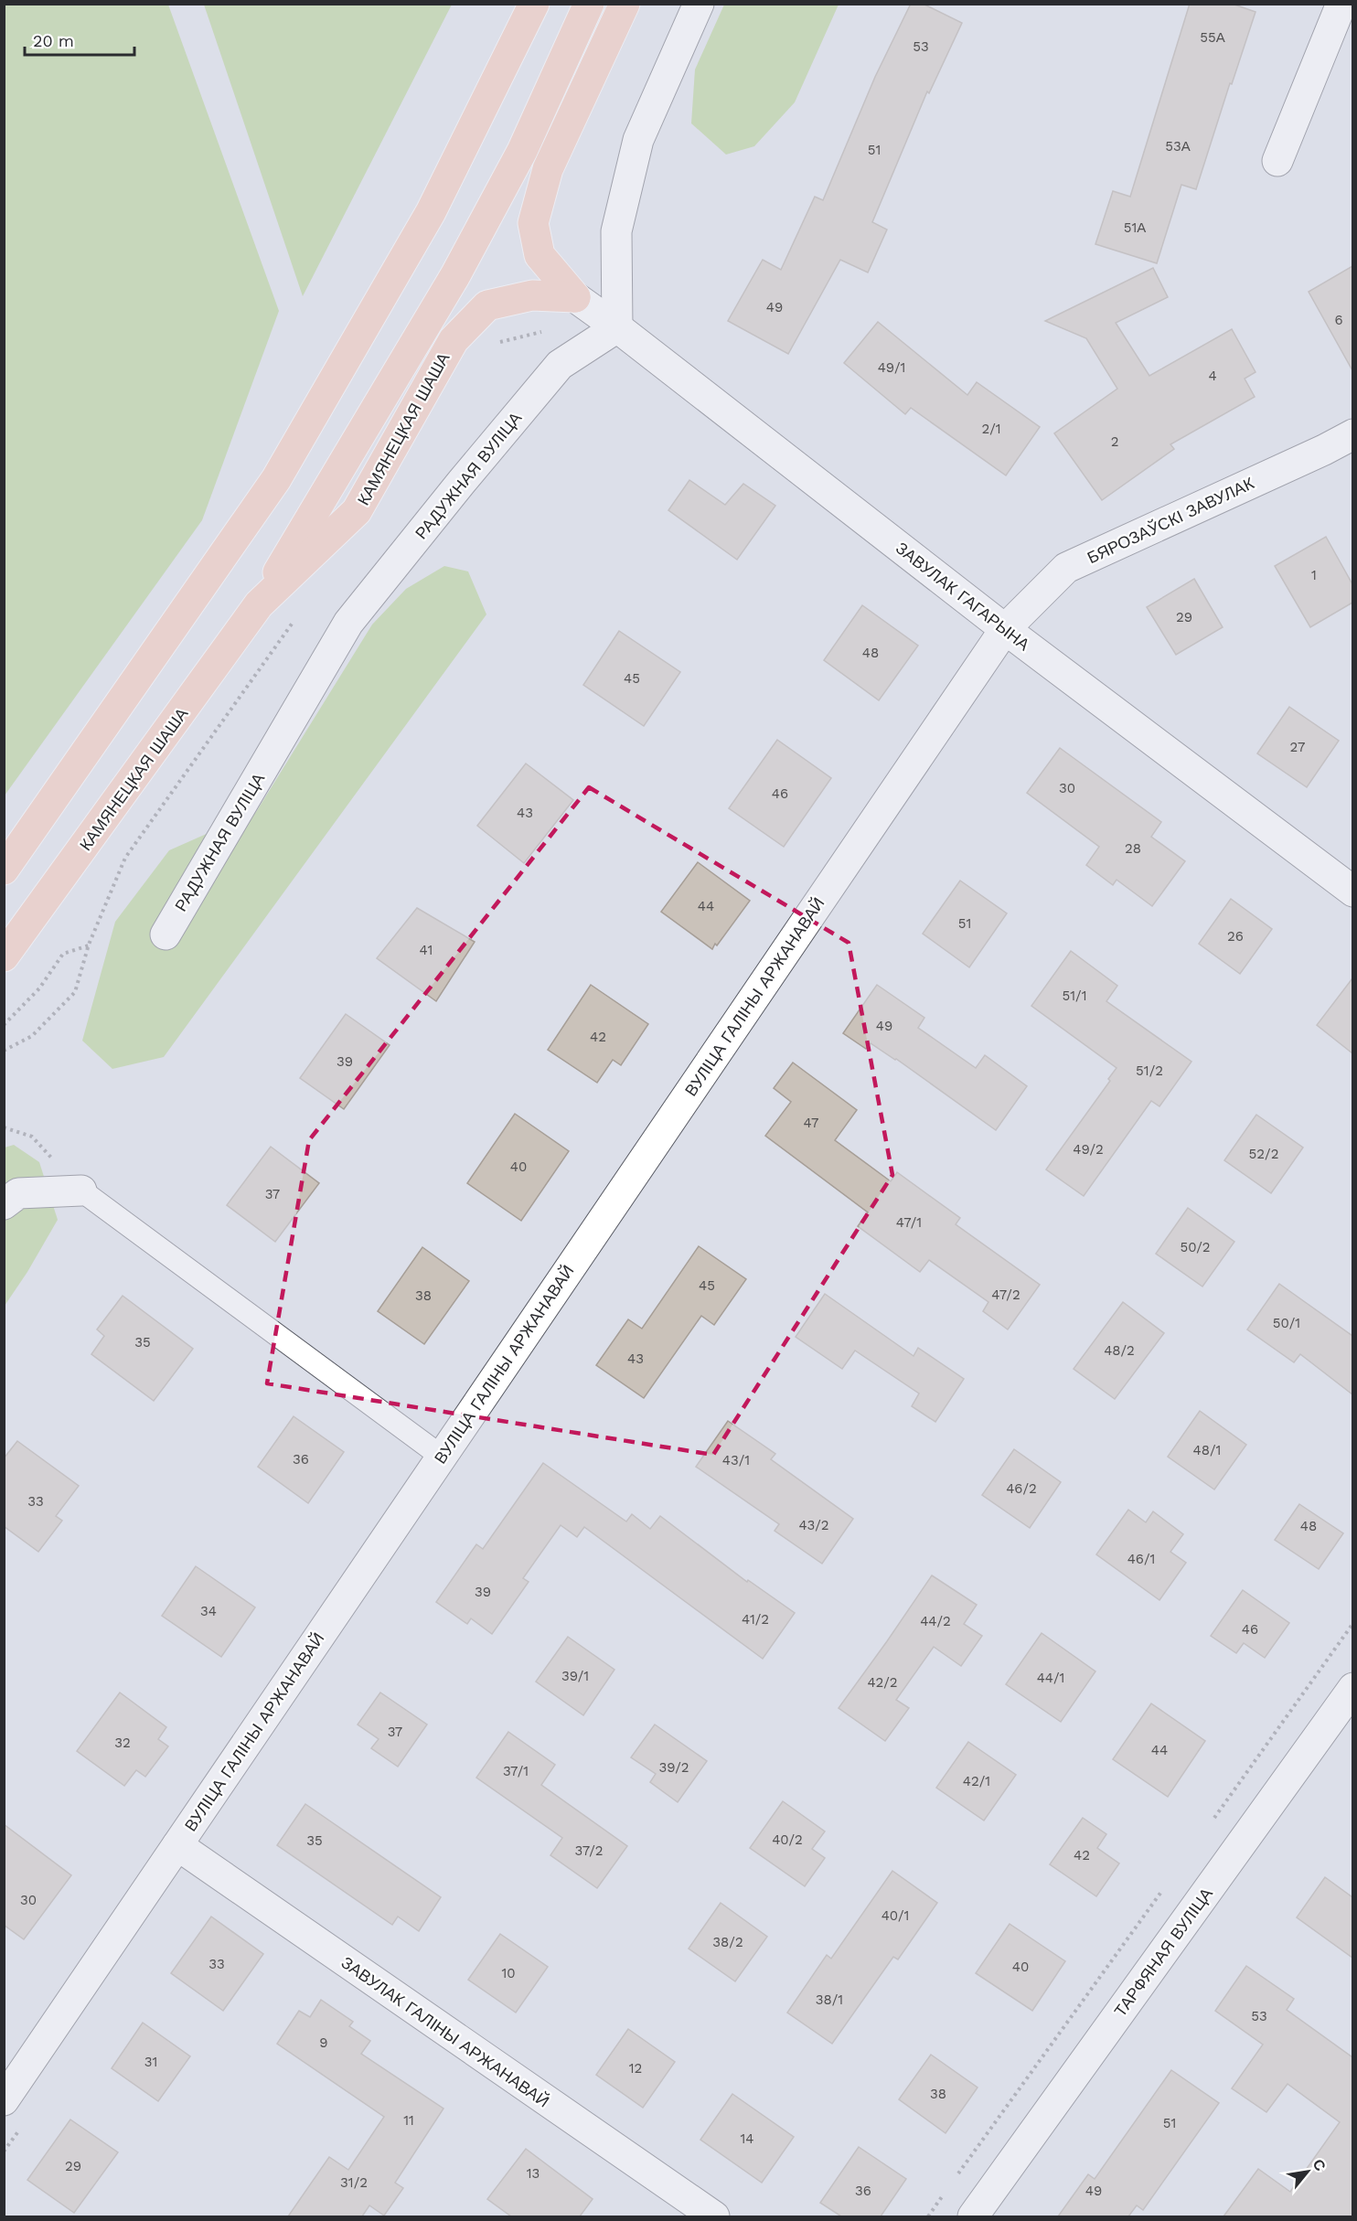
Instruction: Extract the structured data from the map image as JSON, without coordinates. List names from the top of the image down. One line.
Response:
{"streets":{"main road":["КАМЯНЕЦКАЯ ШАША"],"street":["РАДУЖНАЯ ВУЛІЦА","БЯРОЗАЎСКІ ЗАВУЛАК","ЗАВУЛАК ГАГАРЫНА","ВУЛІЦА ГАЛІНЫ АРЖАНАВАЙ","ТАРФЯНАЯ ВУЛІЦА","ЗАВУЛАК ГАЛІНЫ АРЖАНАВАЙ"]},"crossings":[["КАМЯНЕЦКАЯ ШАША","ЗАВУЛАК ГАГАРЫНА"],["РАДУЖНАЯ ВУЛІЦА","ЗАВУЛАК ГАГАРЫНА"],["БЯРОЗАЎСКІ ЗАВУЛАК","ЗАВУЛАК ГАГАРЫНА"],["БЯРОЗАЎСКІ ЗАВУЛАК","ВУЛІЦА ГАЛІНЫ АРЖАНАВАЙ"],["ЗАВУЛАК ГАГАРЫНА","ВУЛІЦА ГАЛІНЫ АРЖАНАВАЙ"],["ВУЛІЦА ГАЛІНЫ АРЖАНАВАЙ","ЗАВУЛАК ГАЛІНЫ АРЖАНАВАЙ"]],"house_numbers":["55А","53","53А","51","51А","49","6","49/1","4","2/1","2","1","29","48","45","27","30","46","43","28","44","51","26","41","51/1","49","42","39","51/2","47","49/2","52/2","40","37","47/1","50/2","45","47/2","38","50/1","35","48/2","43","48/1","36","43/1","46/2","33","43/2","48","46/1","39","34","41/2","44/2","46","39/1","44/1","42/2","37","32","44","39/2","37/1","42/1","40/2","35","37/2","42","30","40/1","38/2","33","40","10","38/1","53","9","31","12","38","11","51","14","29","13","31/2","36","49"],"scale_bar":"20 m","north":"top right"}
